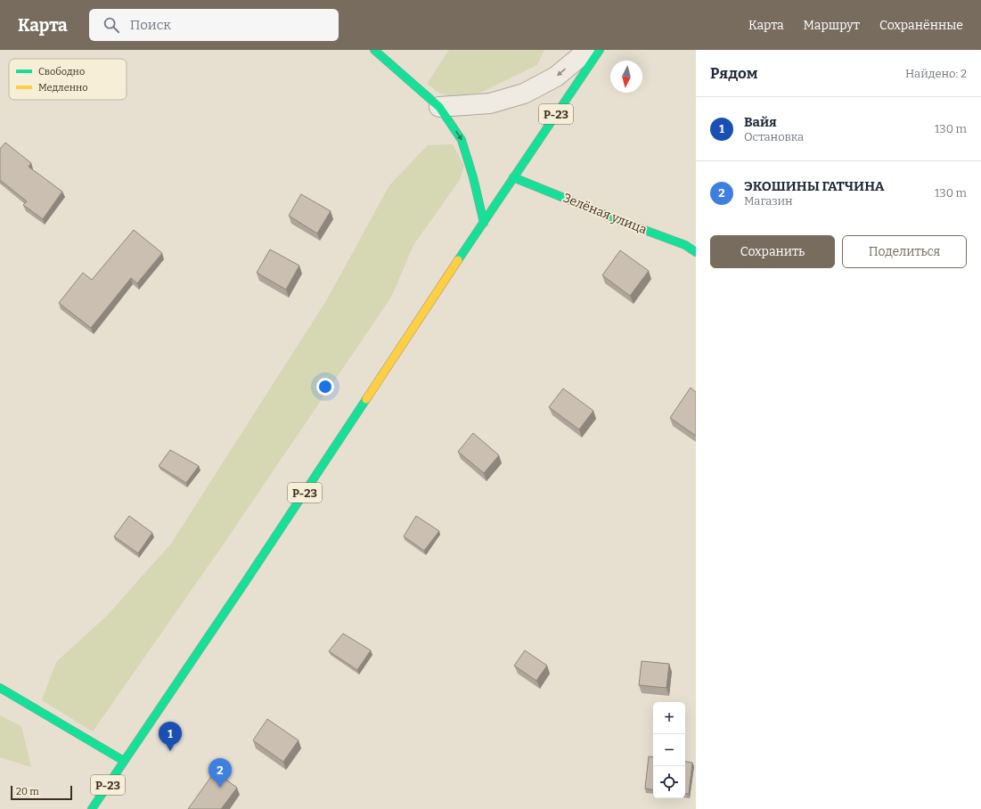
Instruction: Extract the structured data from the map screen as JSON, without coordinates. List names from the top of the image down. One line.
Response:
{"streets":{"main road":["Р-23","Зелёная улица"]},"crossings":[["Р-23","Зелёная улица"]],"legend":["Свободно","Медленно"],"scale_bar":"20 m","north":"bottom","page":{"header":"Карта","search":"Поиск","nav":["Карта","Маршрут","Сохранённые"],"heading":["Рядом","Найдено: 2"],"list":[{"mark":"1","name":"Вайя","note":"Остановка","value":"130 m"},{"mark":"2","name":"ЭКОШИНЫ ГАТЧИНА","note":"Магазин","value":"130 m"}],"buttons":["Сохранить","Поделиться"],"map_buttons":["+","−"],"pins":["1","2"],"scale":"20 m"}}
